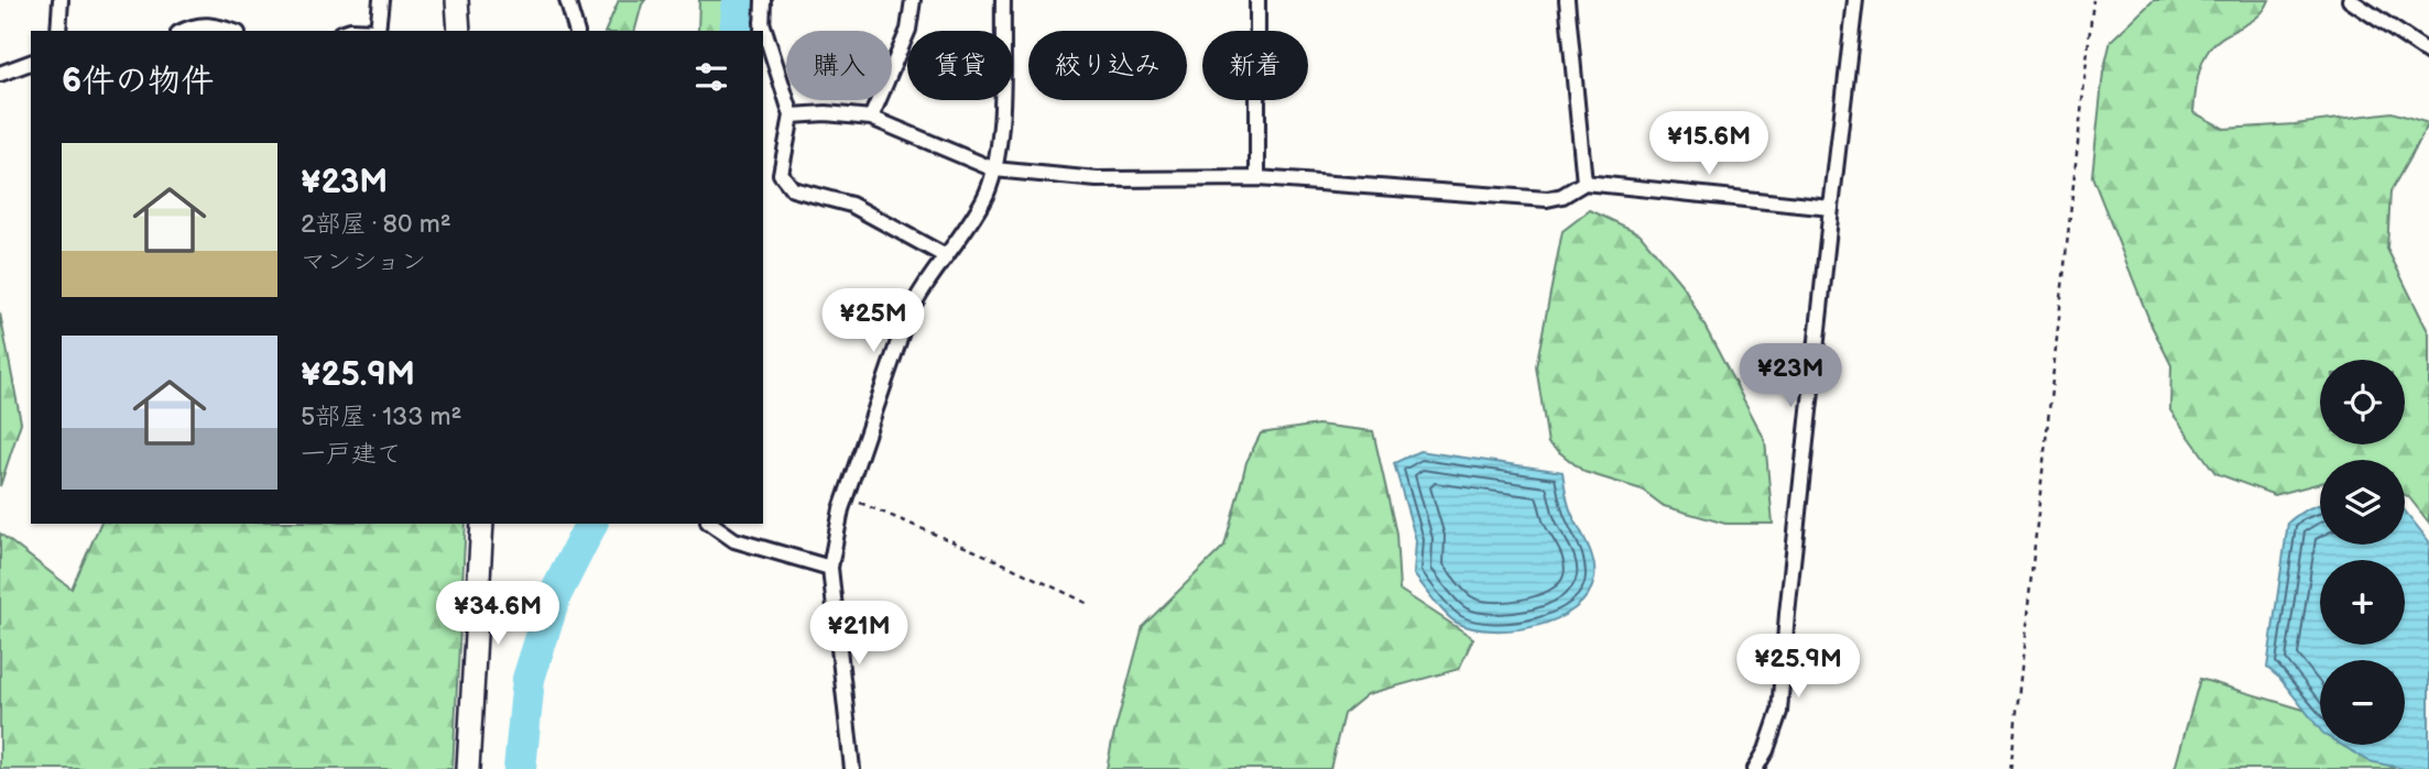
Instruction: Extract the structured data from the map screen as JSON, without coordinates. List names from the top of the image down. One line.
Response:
{"page":{"chip":["購入","賃貸","絞り込み","新着"],"heading":"6件の物件","price":["¥15.6M","¥25M","¥23M","¥34.6M","¥21M","¥25.9M"],"list":[{"name":"¥23M","note":"2部屋 · 80 m² · マンション"},{"name":"¥25.9M","note":"5部屋 · 133 m² · 一戸建て"}],"map_buttons":["+","−"]}}
